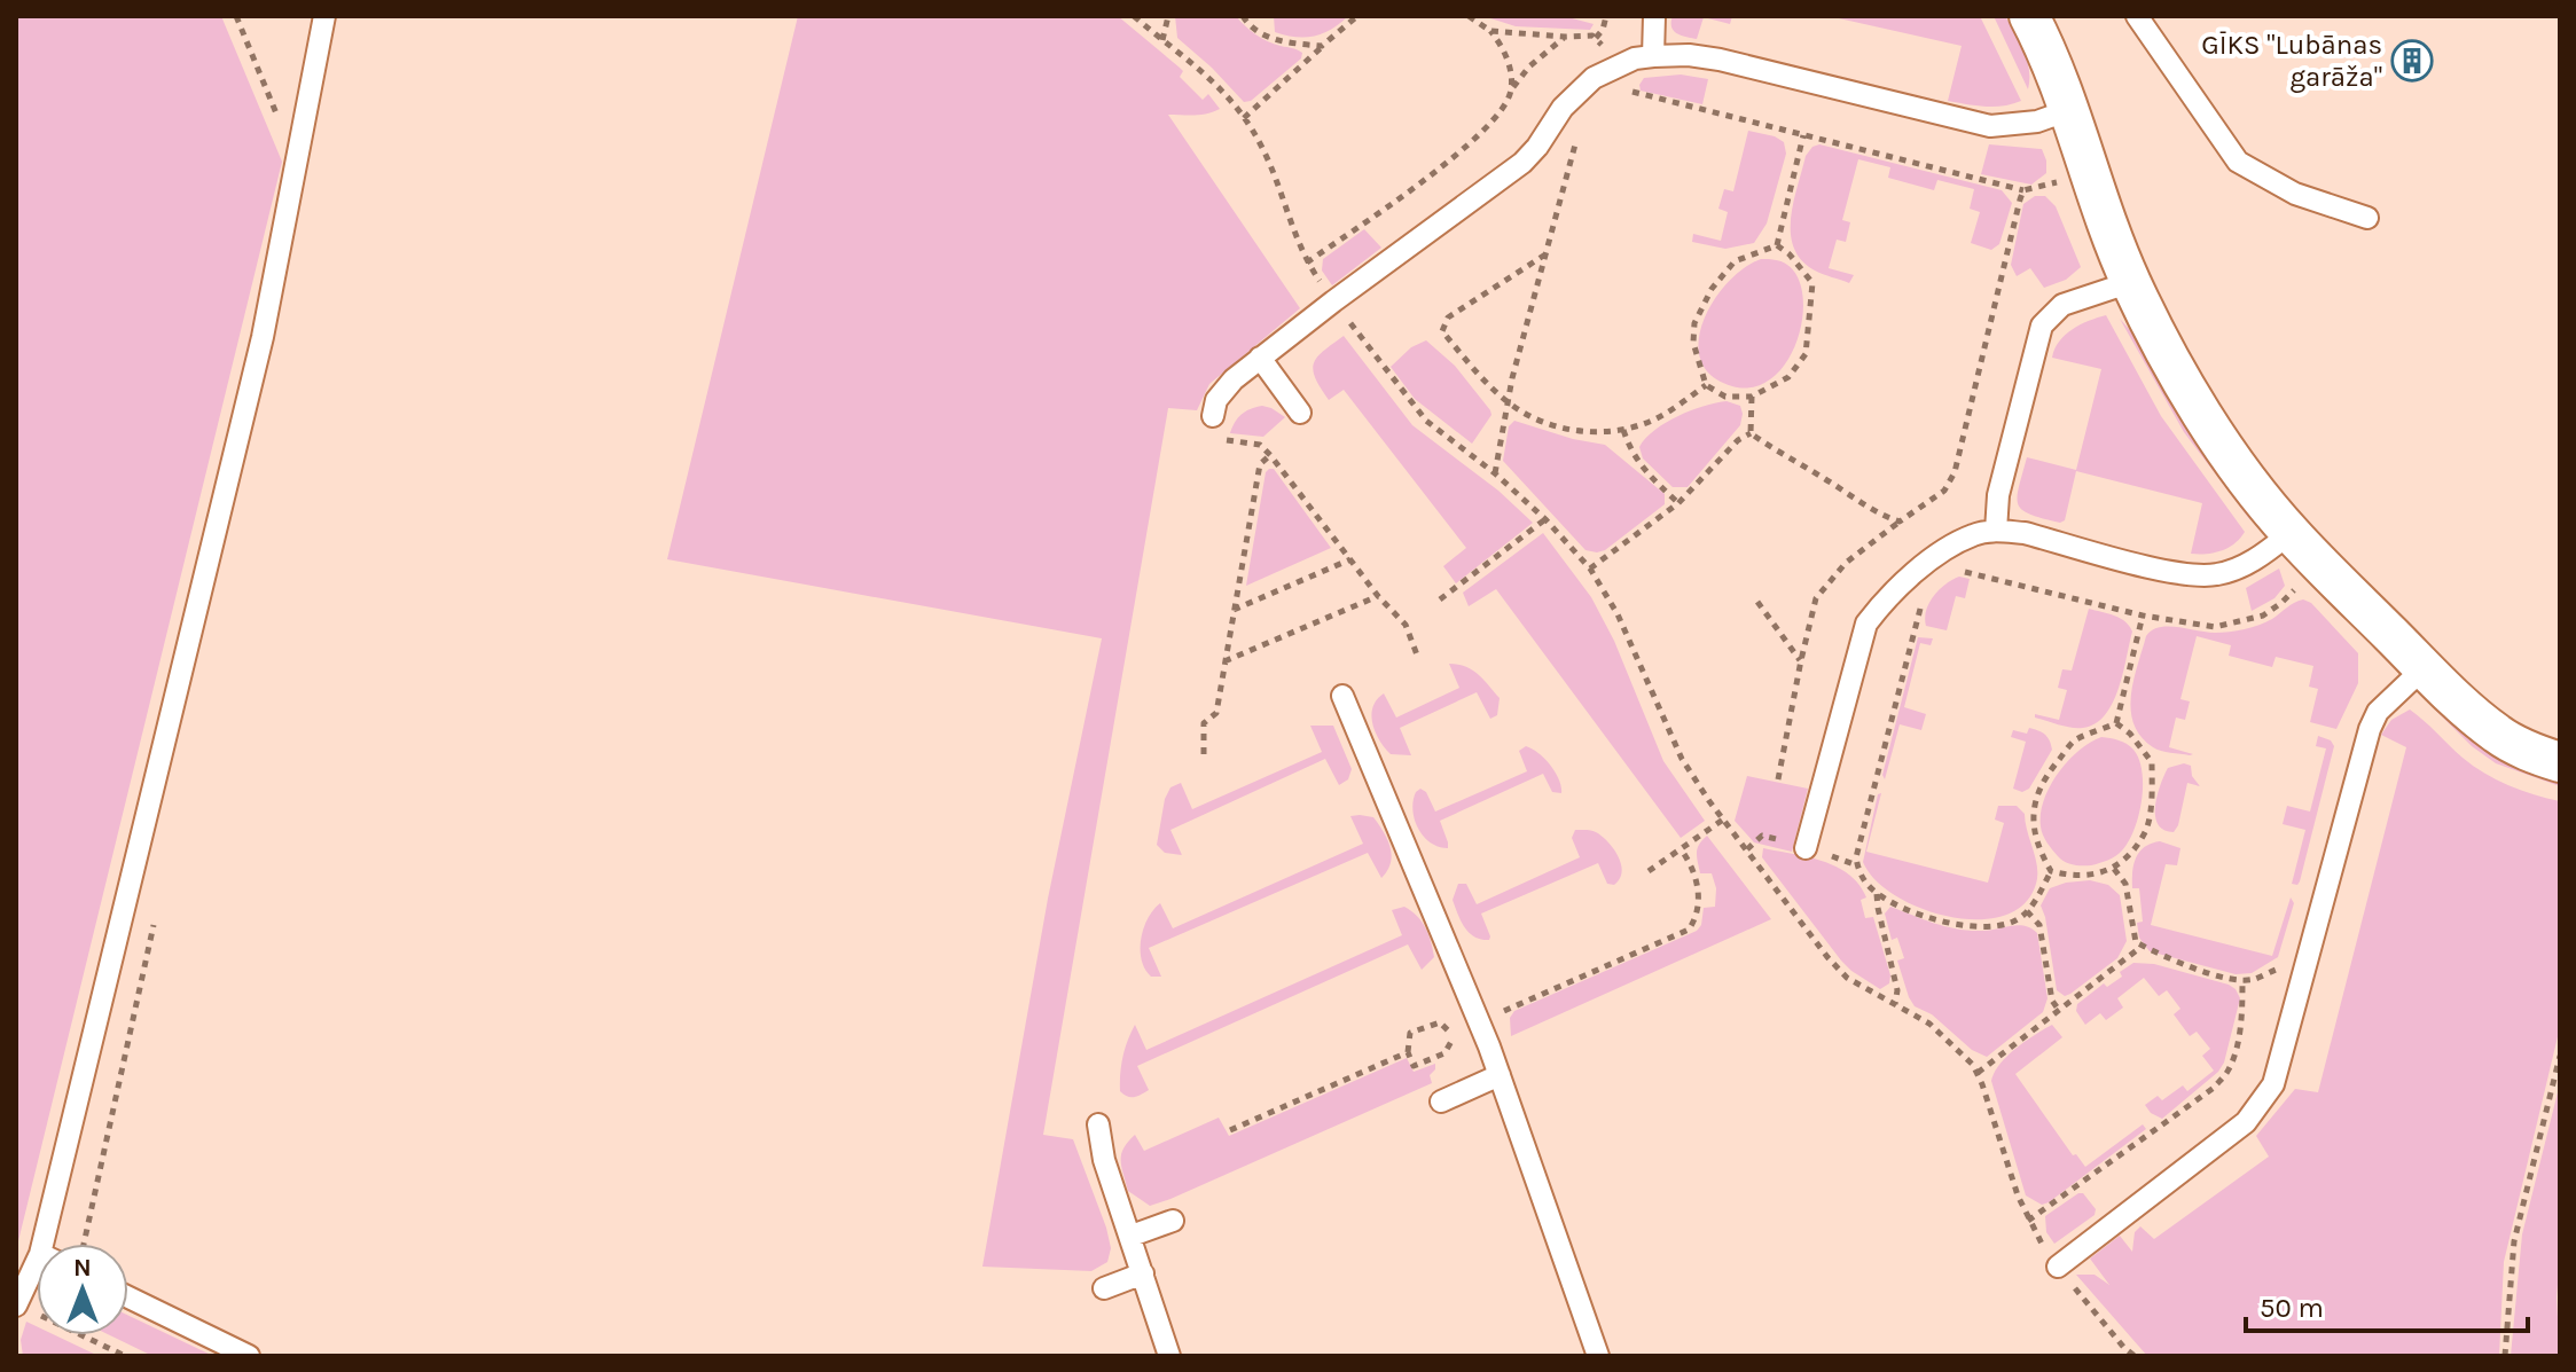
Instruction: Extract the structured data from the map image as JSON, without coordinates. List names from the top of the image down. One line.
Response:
{"places":{"building":["GĪKS \"Lubānas garāža\""]},"scale_bar":"50 m","north":"top"}
